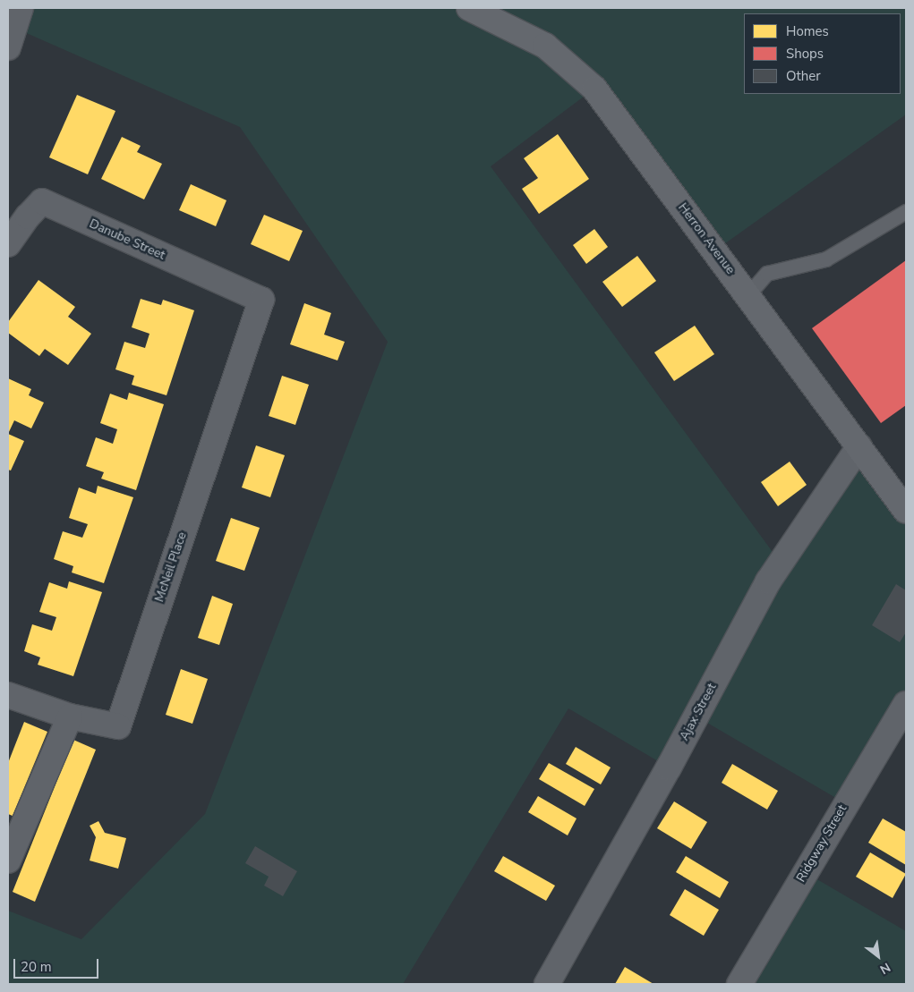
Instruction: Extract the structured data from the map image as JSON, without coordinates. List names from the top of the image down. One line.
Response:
{"streets":{"main road":["Herron Avenue"],"street":["Danube Street","McNeil Place","Ajax Street","Ridgway Street"]},"crossings":[["Herron Avenue","Ajax Street"],["Danube Street","McNeil Place"]],"legend":["Homes","Shops","Other"],"scale_bar":"20 m","north":"bottom right"}
